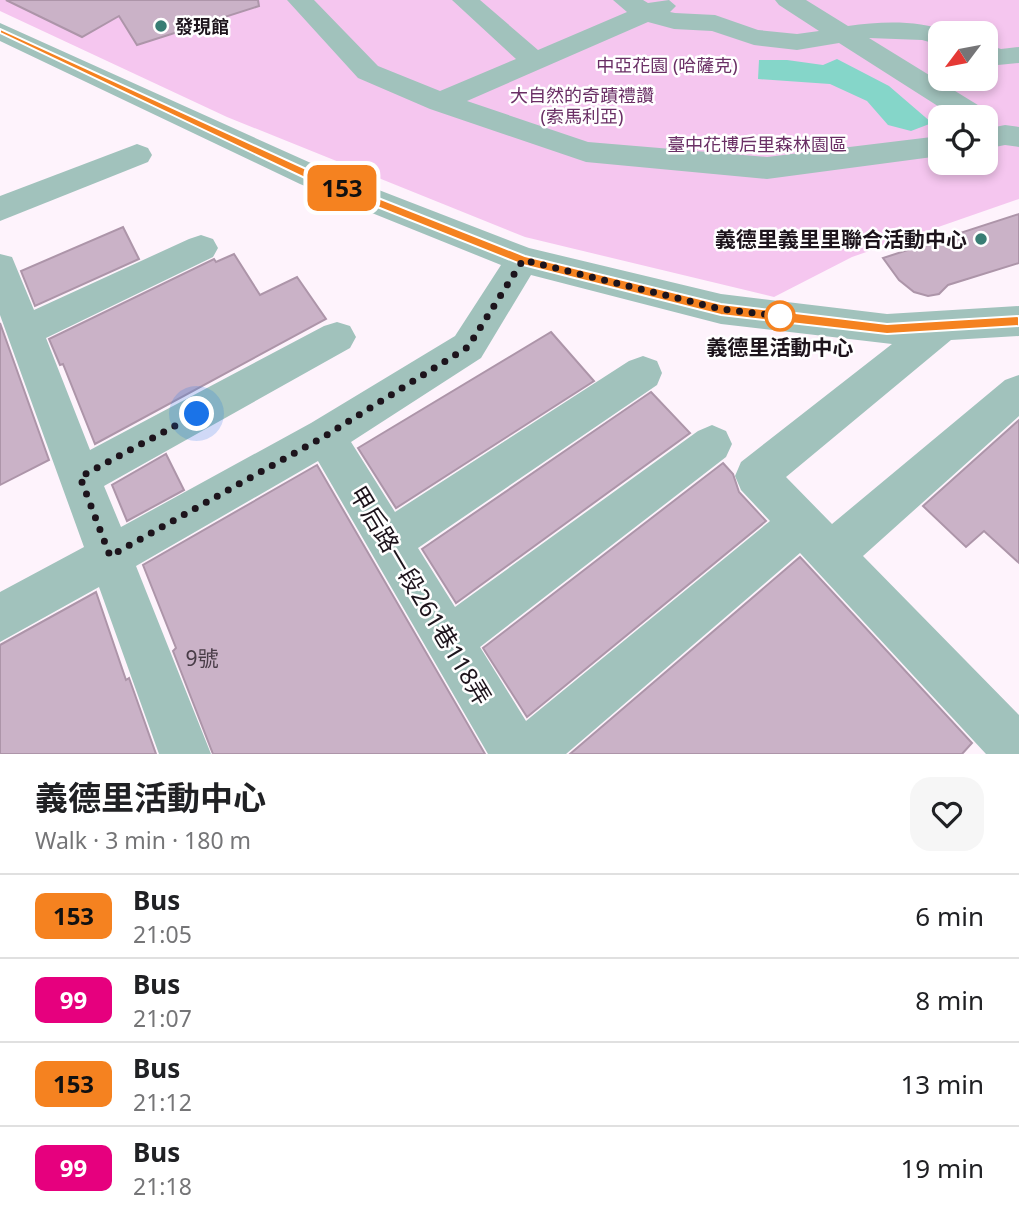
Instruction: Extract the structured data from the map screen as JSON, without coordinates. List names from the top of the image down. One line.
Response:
{"streets":{"street":["甲后路一段261巷118弄"]},"parks":["中亞花園 (哈薩克)","大自然的奇蹟禮讚 (索馬利亞)","臺中花博后里森林園區"],"places":["發現館","義德里義里里聯合活動中心","義德里活動中心"],"lines":["bus line 153"],"house_numbers":["9號"],"north":"bottom left","page":{"on_map":"153","heading":["義德里活動中心","Walk · 3 min · 180 m"],"list":[{"mark":"153","name":"Bus","note":"21:05","value":"6 min"},{"mark":"99","name":"Bus","note":"21:07","value":"8 min"},{"mark":"153","name":"Bus","note":"21:12","value":"13 min"},{"mark":"99","name":"Bus","note":"21:18","value":"19 min"}]}}
